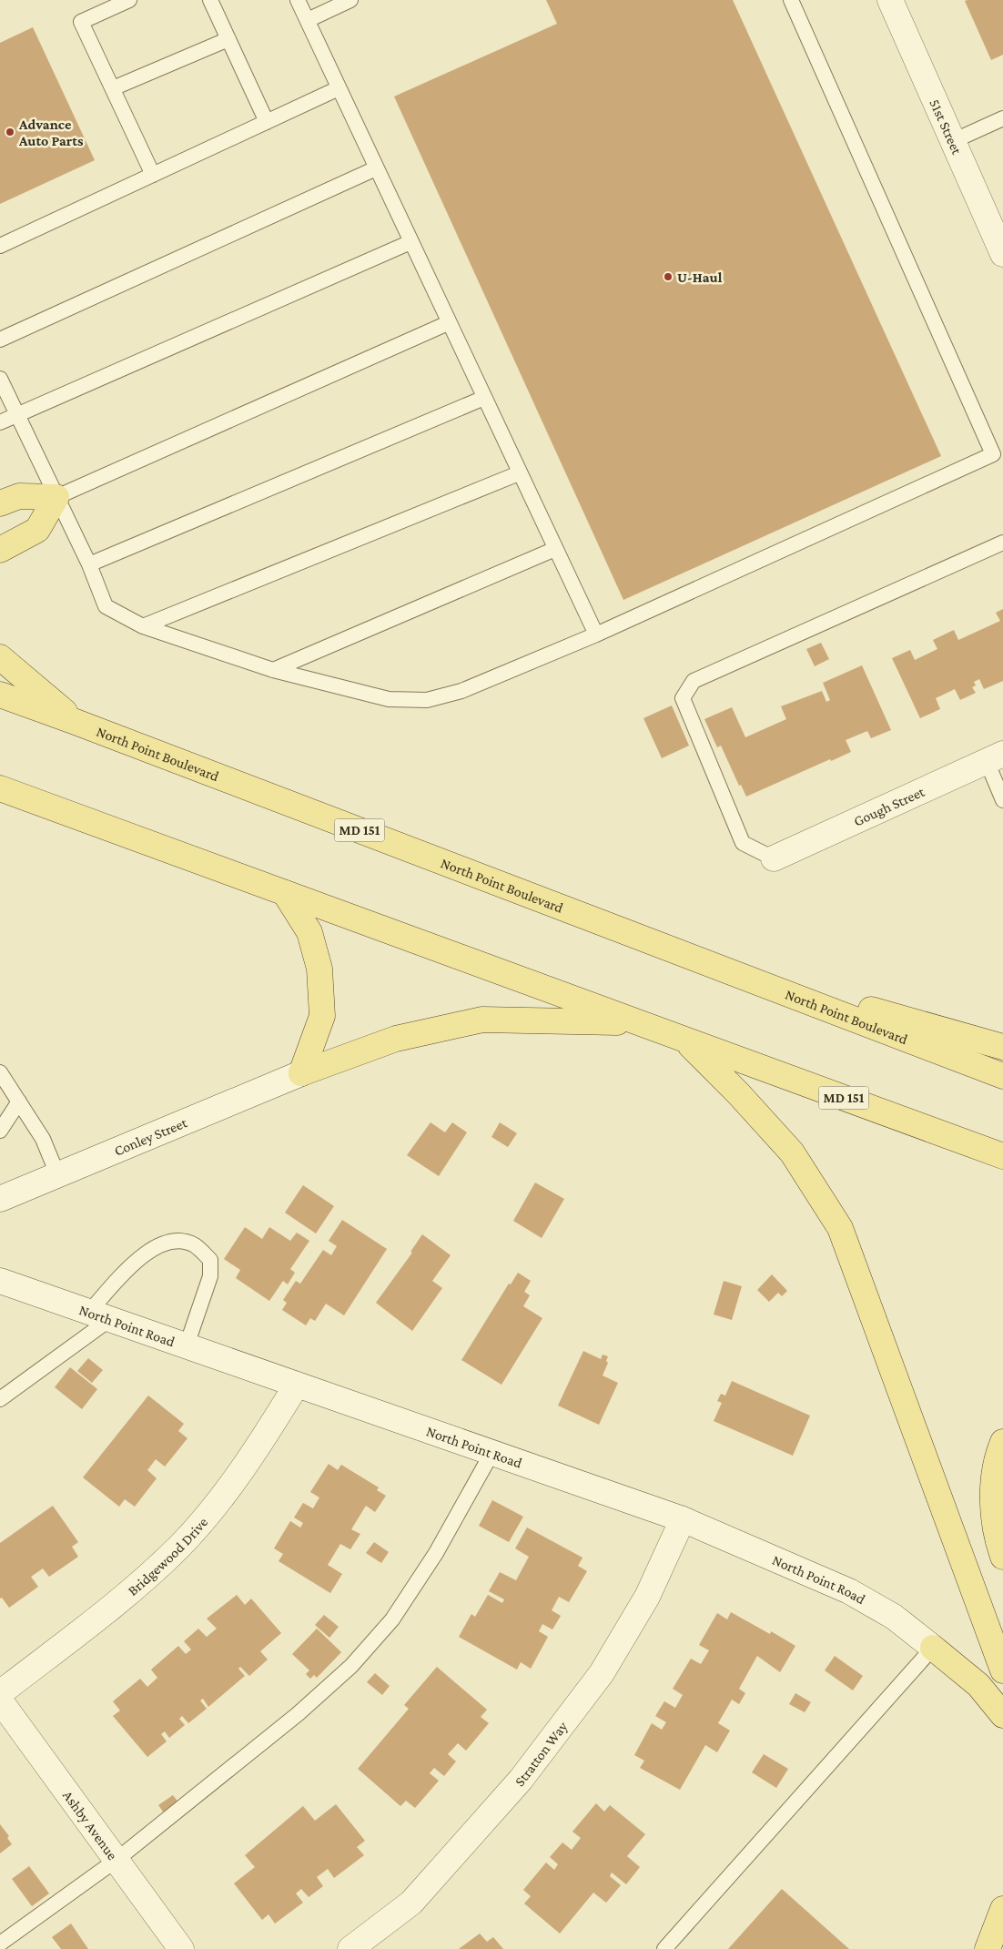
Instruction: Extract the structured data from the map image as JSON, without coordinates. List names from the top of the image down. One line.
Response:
{"streets":{"main road":["North Point Boulevard","MD 151"],"street":["51st Street","Gough Street","Conley Street","North Point Road","Bridgewood Drive","Stratton Way","Ashby Avenue"]},"crossings":[["North Point Road","Bridgewood Drive"],["North Point Road","Stratton Way"]],"places":["Advance Auto Parts","U-Haul"]}
